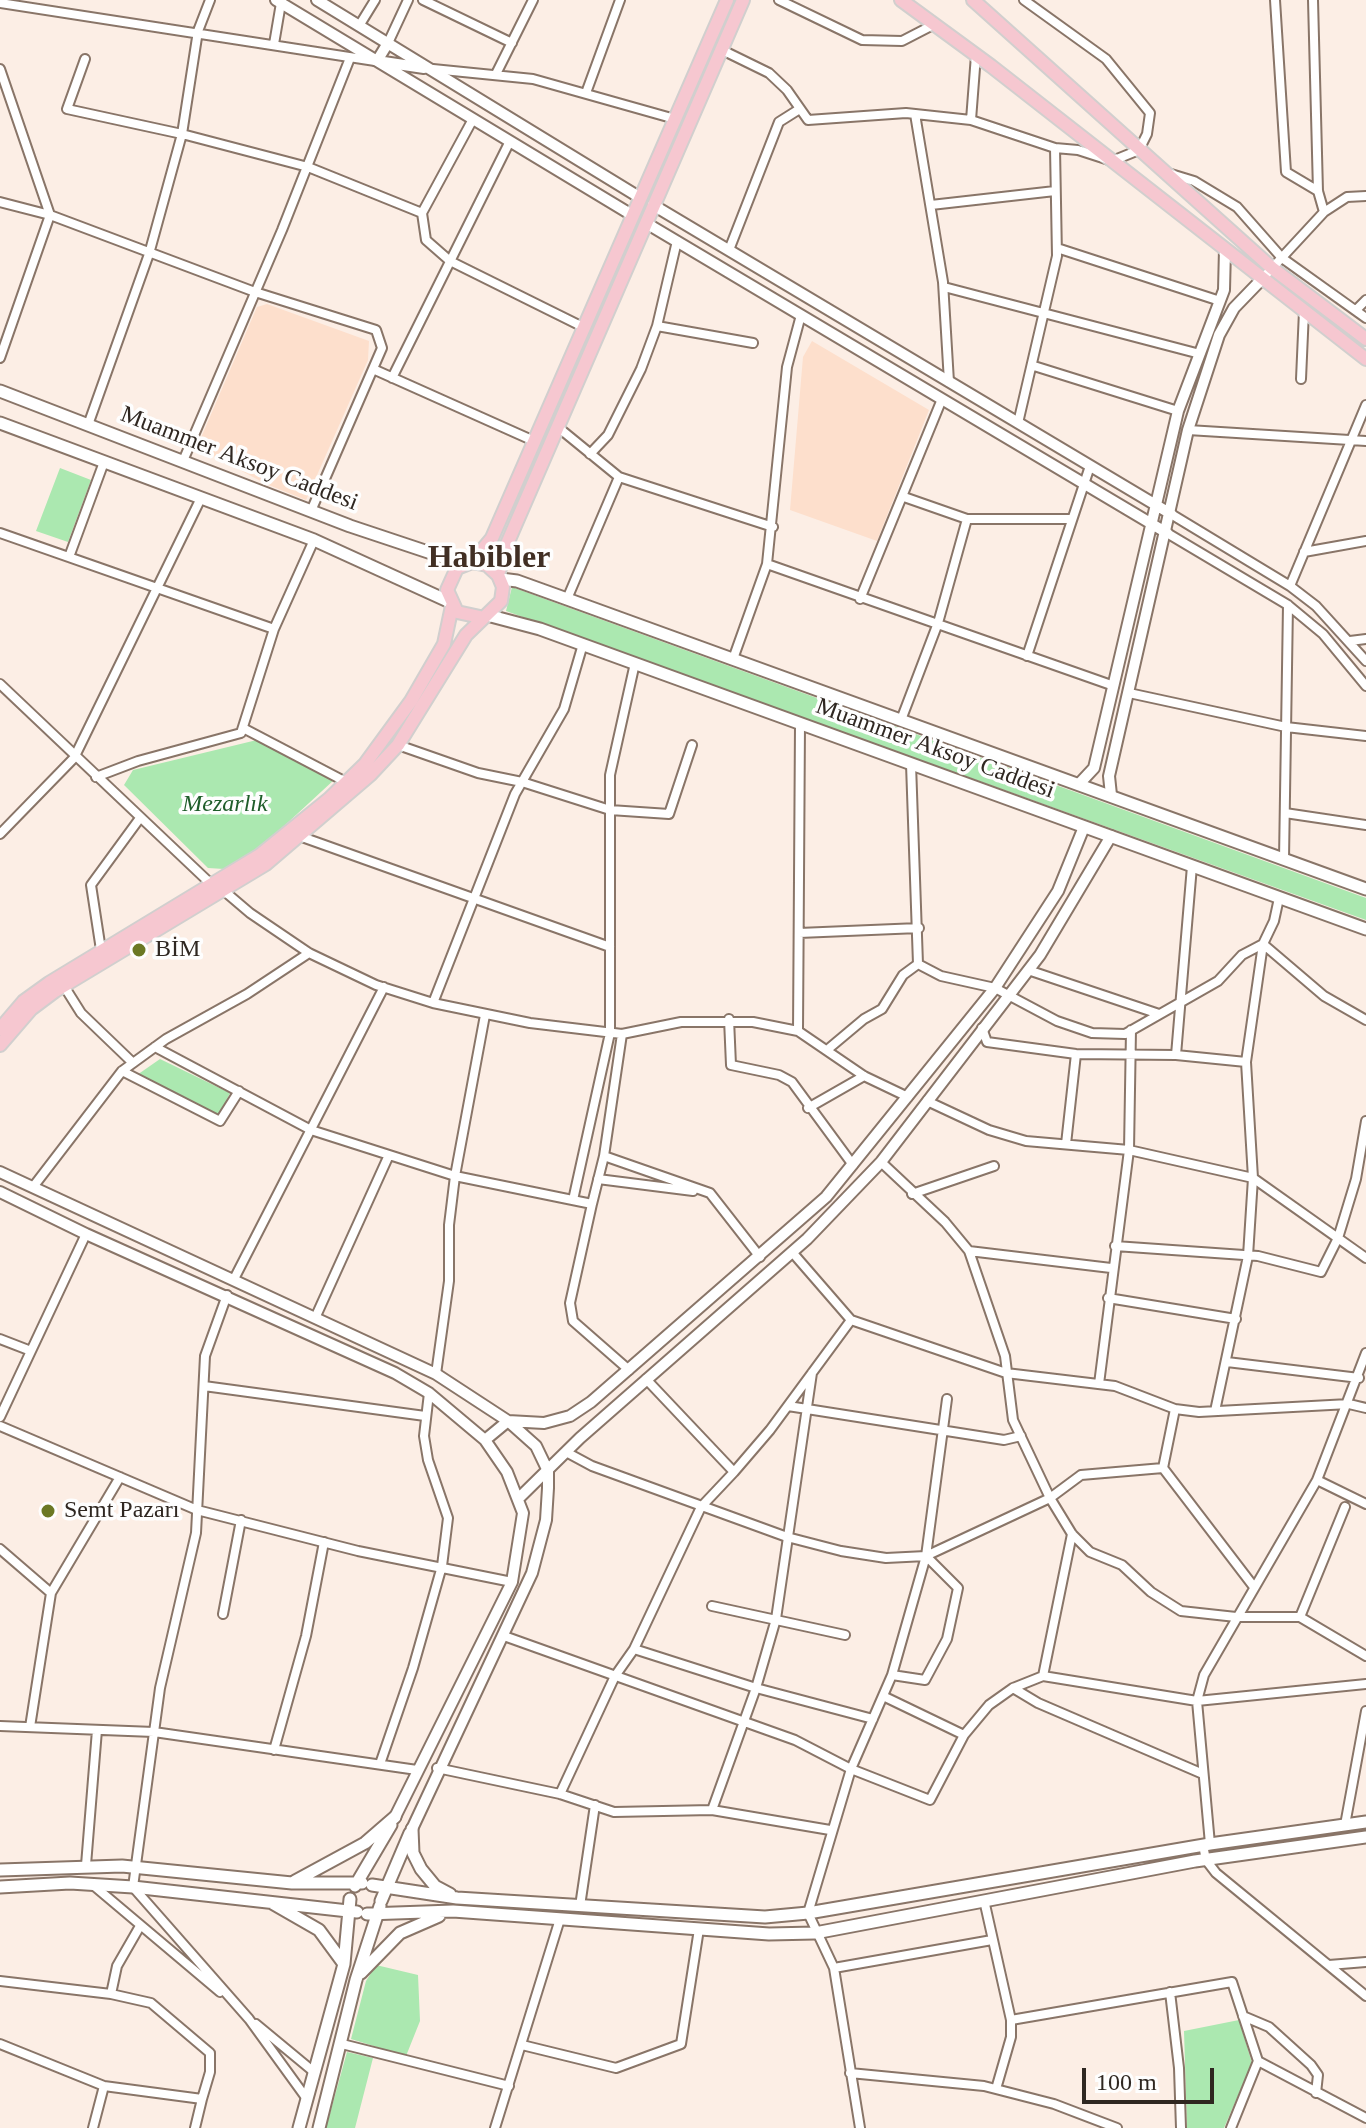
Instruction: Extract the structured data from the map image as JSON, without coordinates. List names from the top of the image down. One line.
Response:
{"streets":{"main road":["Muammer Aksoy Caddesi"]},"districts":["Habibler"],"parks":["Mezarlık"],"places":["BİM","Semt Pazarı"],"scale_bar":"100 m"}
